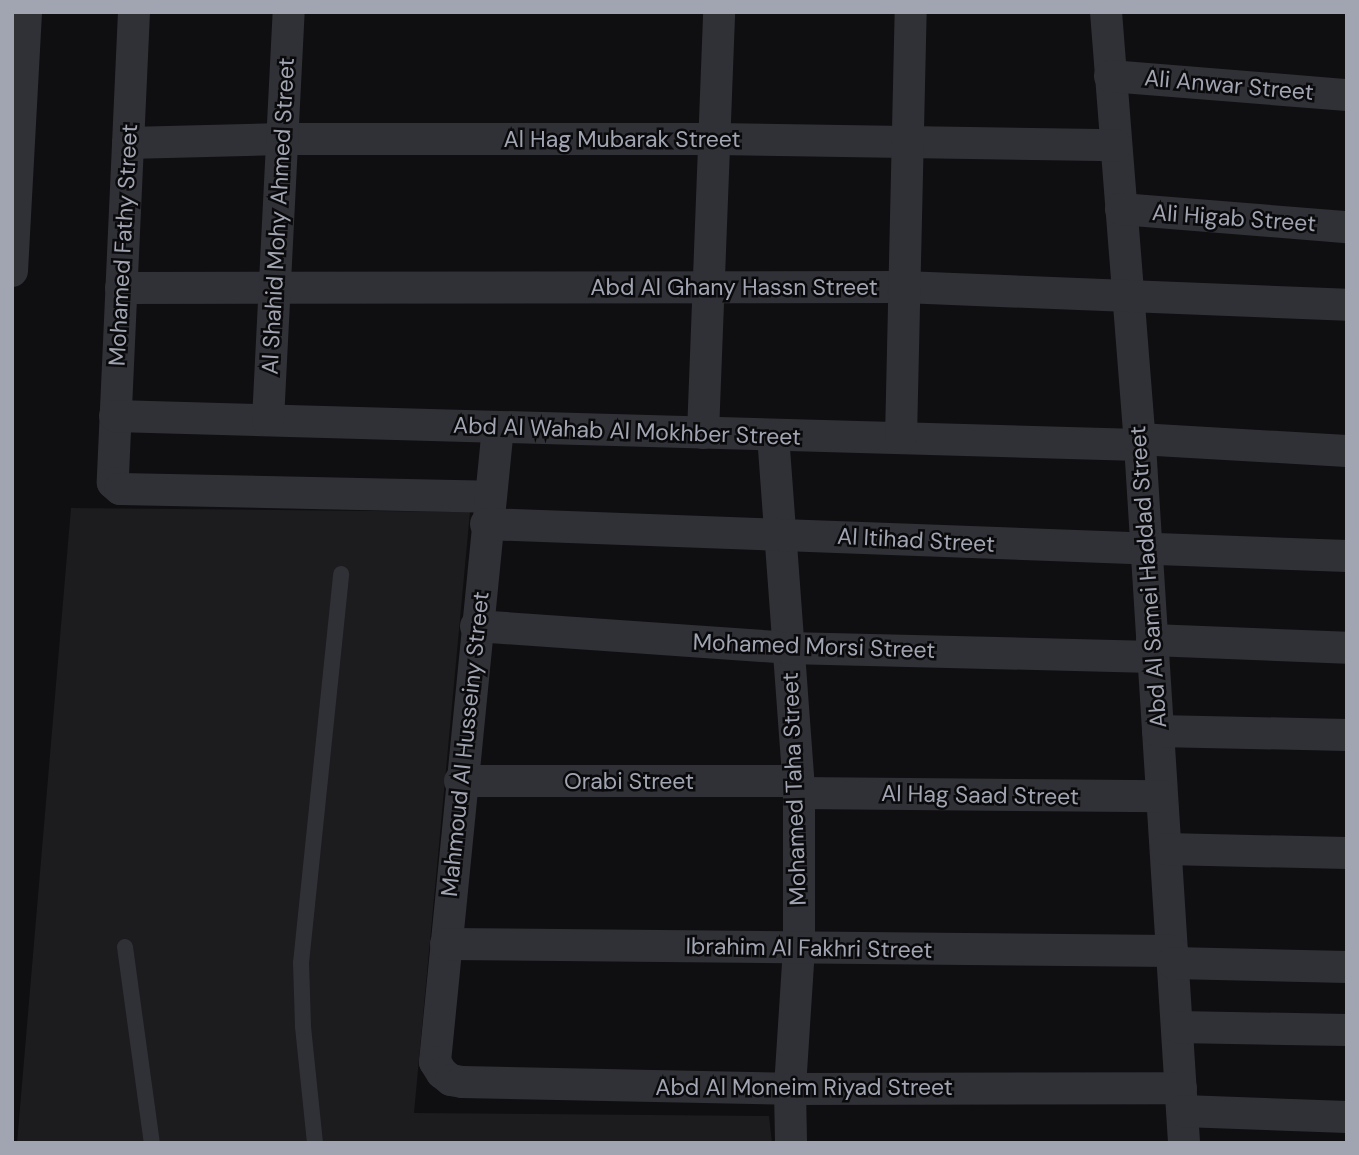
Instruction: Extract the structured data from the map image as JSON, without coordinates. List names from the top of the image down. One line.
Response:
{"streets":{"street":["Ali Anwar Street","Al Hag Mubarak Street","Al Shahid Mohy Ahmed Street","Ali Higab Street","Mohamed Fathy Street","Abd Al Ghany Hassn Street","Abd Al Wahab Al Mokhber Street","Al Itihad Street","Abd Al Samei Haddad Street","Mohamed Morsi Street","Mahmoud Al Husseiny Street","Orabi Street","Mohamed Taha Street","Al Hag Saad Street","Ibrahim Al Fakhri Street","Abd Al Moneim Riyad Street"]},"crossings":[["Ali Anwar Street","Abd Al Samei Haddad Street"],["Al Hag Mubarak Street","Al Shahid Mohy Ahmed Street"],["Al Hag Mubarak Street","Mohamed Fathy Street"],["Al Hag Mubarak Street","Abd Al Samei Haddad Street"],["Al Shahid Mohy Ahmed Street","Abd Al Ghany Hassn Street"],["Al Shahid Mohy Ahmed Street","Abd Al Wahab Al Mokhber Street"],["Ali Higab Street","Abd Al Samei Haddad Street"],["Mohamed Fathy Street","Abd Al Ghany Hassn Street"],["Mohamed Fathy Street","Abd Al Wahab Al Mokhber Street"],["Mohamed Fathy Street","Al Itihad Street"],["Abd Al Ghany Hassn Street","Abd Al Samei Haddad Street"],["Abd Al Wahab Al Mokhber Street","Abd Al Samei Haddad Street"],["Abd Al Wahab Al Mokhber Street","Mahmoud Al Husseiny Street"],["Abd Al Wahab Al Mokhber Street","Mohamed Taha Street"],["Al Itihad Street","Abd Al Samei Haddad Street"],["Al Itihad Street","Mahmoud Al Husseiny Street"],["Al Itihad Street","Mohamed Taha Street"],["Abd Al Samei Haddad Street","Mohamed Morsi Street"],["Abd Al Samei Haddad Street","Al Hag Saad Street"],["Abd Al Samei Haddad Street","Ibrahim Al Fakhri Street"],["Abd Al Samei Haddad Street","Abd Al Moneim Riyad Street"],["Mohamed Morsi Street","Mahmoud Al Husseiny Street"],["Mohamed Morsi Street","Mohamed Taha Street"],["Mahmoud Al Husseiny Street","Orabi Street"],["Mahmoud Al Husseiny Street","Ibrahim Al Fakhri Street"],["Mahmoud Al Husseiny Street","Abd Al Moneim Riyad Street"],["Orabi Street","Mohamed Taha Street"],["Orabi Street","Al Hag Saad Street"],["Mohamed Taha Street","Al Hag Saad Street"],["Mohamed Taha Street","Ibrahim Al Fakhri Street"],["Mohamed Taha Street","Abd Al Moneim Riyad Street"]]}
